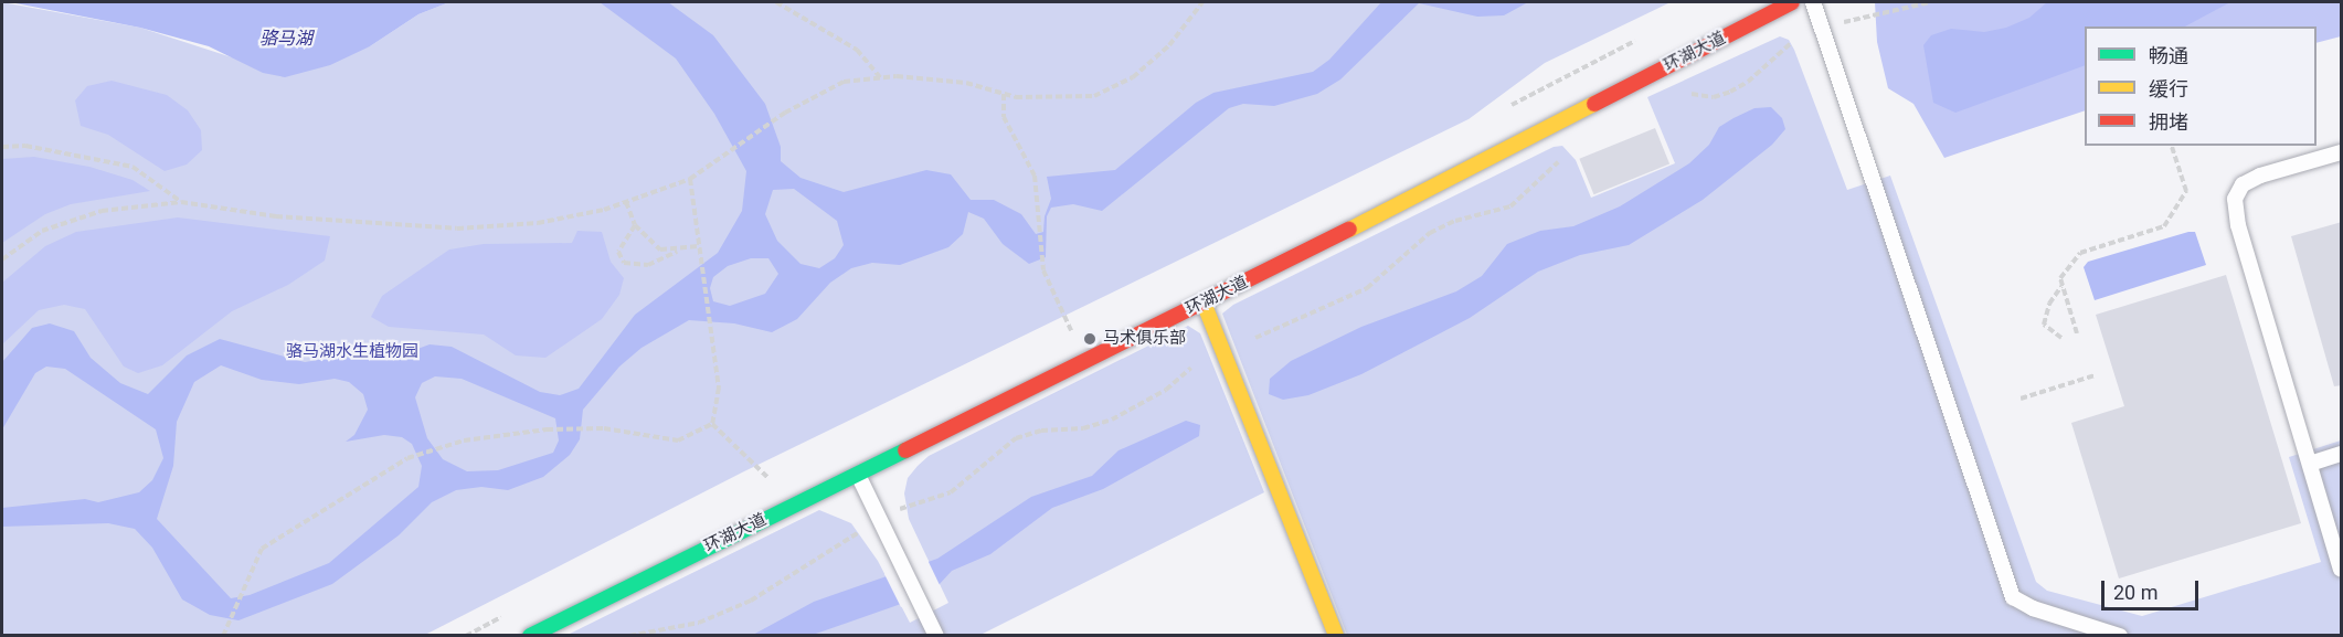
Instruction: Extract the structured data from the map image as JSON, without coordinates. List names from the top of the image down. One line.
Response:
{"streets":{"street":["环湖大道"]},"water":["骆马湖"],"parks":["骆马湖水生植物园"],"places":["马术俱乐部"],"legend":["畅通","缓行","拥堵"],"scale_bar":"20 m"}
